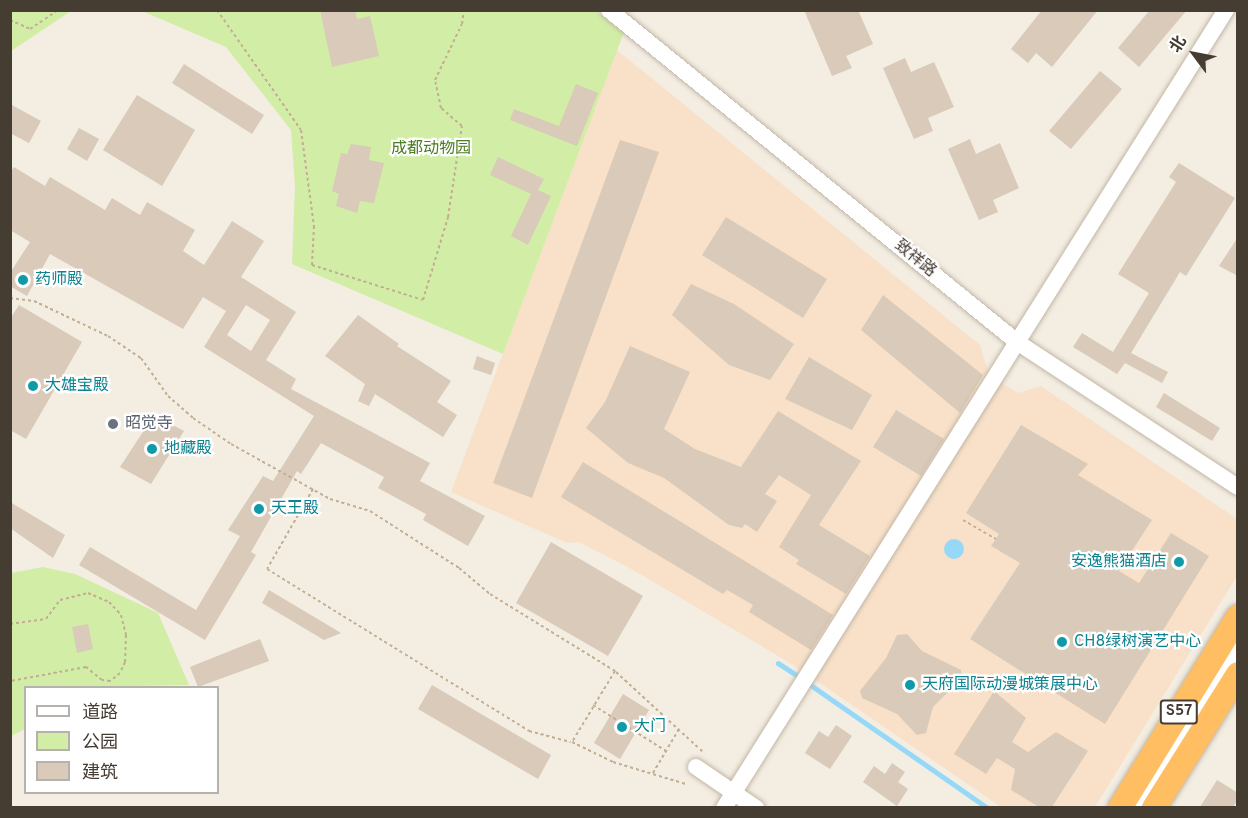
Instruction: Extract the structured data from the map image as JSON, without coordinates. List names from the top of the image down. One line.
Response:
{"streets":{"highway":["S57"],"street":["致祥路"]},"parks":["成都动物园"],"places":["药师殿","大雄宝殿","昭觉寺","地藏殿","天王殿","安逸熊猫酒店","CH8绿树演艺中心","天府国际动漫城策展中心","大门"],"legend":["道路","公园","建筑"],"north":"top left"}
